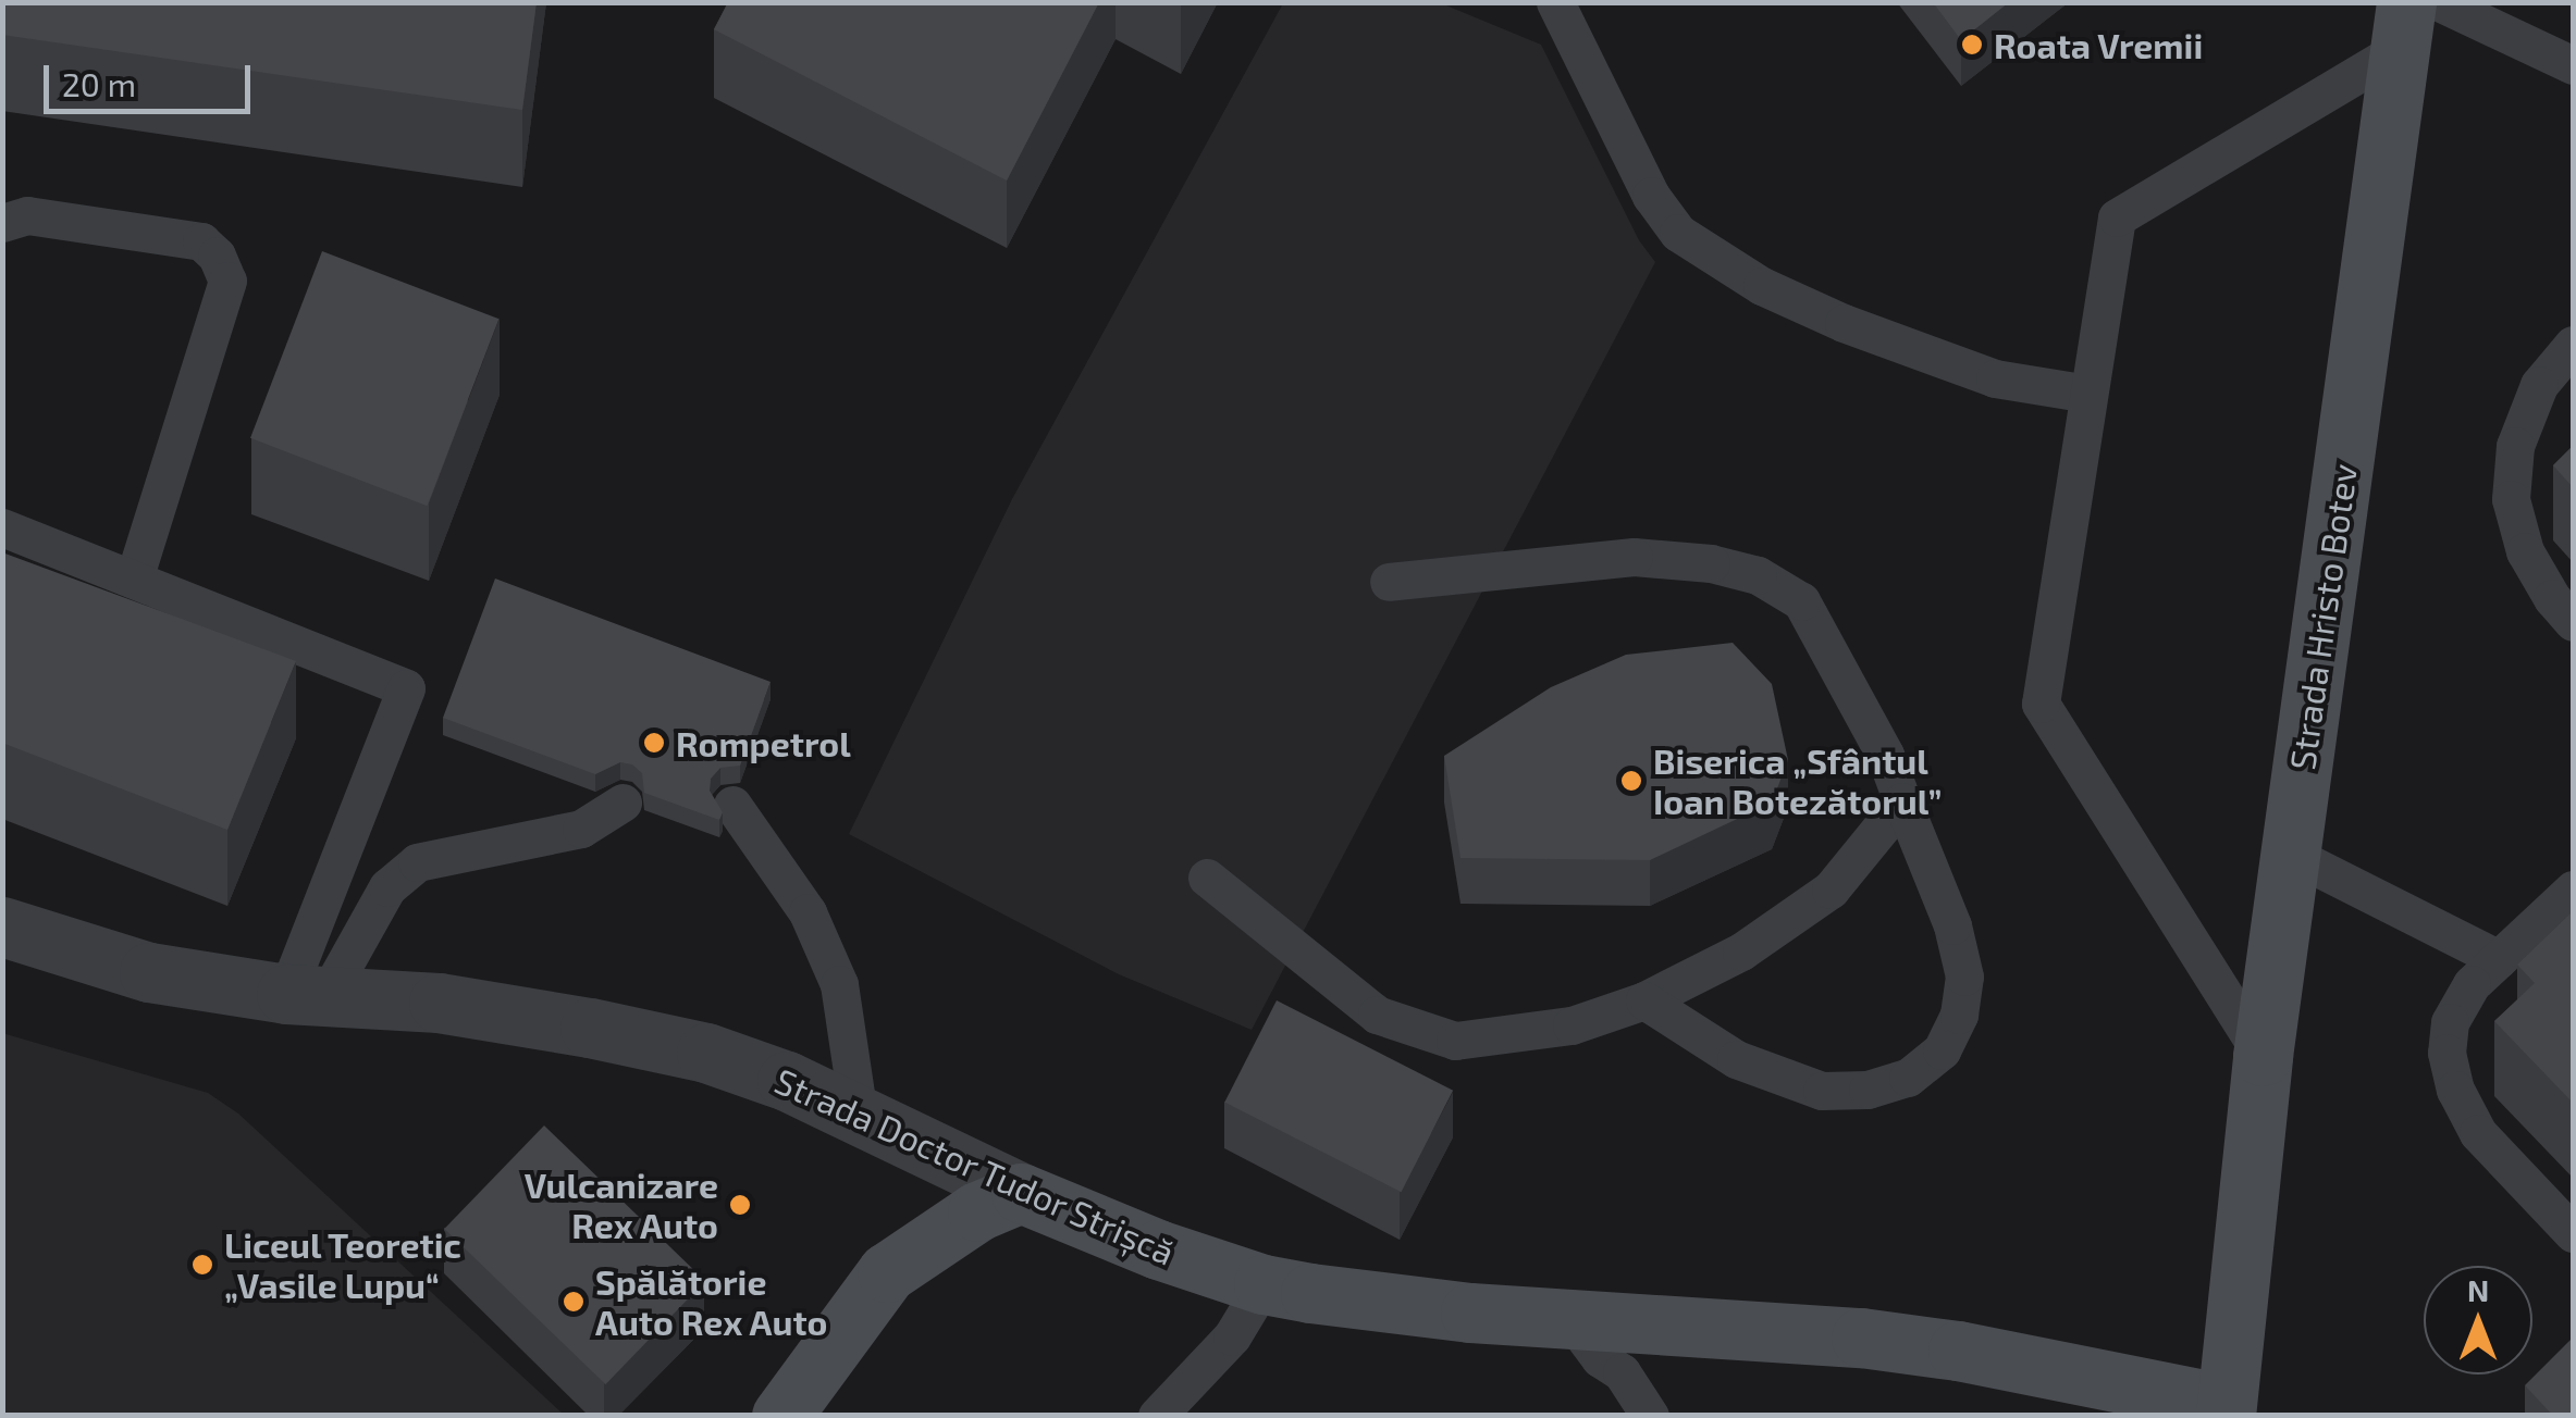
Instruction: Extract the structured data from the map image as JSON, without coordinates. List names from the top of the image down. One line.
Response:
{"streets":{"main road":["Strada Hristo Botev","Strada Doctor Tudor Strișcă"]},"crossings":[["Strada Hristo Botev","Strada Doctor Tudor Strișcă"]],"places":["Roata Vremii","Rompetrol","Biserica „Sfântul Ioan Botezătorul”","Vulcanizare Rex Auto","Liceul Teoretic „Vasile Lupu“","Spălătorie Auto Rex Auto"],"scale_bar":"20 m","north":"top"}
